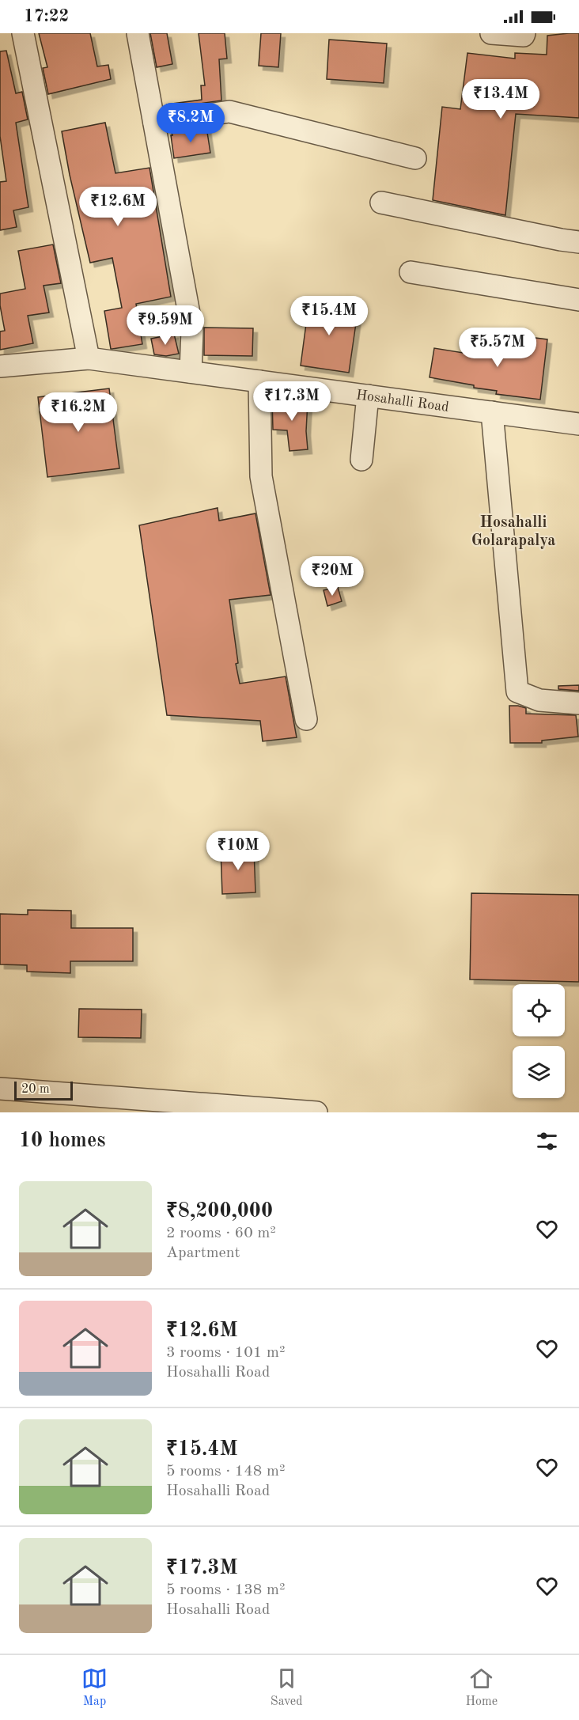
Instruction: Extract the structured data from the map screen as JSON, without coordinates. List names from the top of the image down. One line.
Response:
{"streets":{"street":["Hosahalli Road"]},"districts":["Hosahalli Golarapalya"],"scale_bar":"20 m","page":{"status":"17:22","price":["₹13.4M","₹8.2M","₹12.6M","₹15.4M","₹9.59M","₹5.57M","₹17.3M","₹16.2M","₹20M","₹10M"],"scale":"20 m","heading":"10 homes","list":[{"name":"₹8,200,000","note":"2 rooms · 60 m² · Apartment"},{"name":"₹12.6M","note":"3 rooms · 101 m² · Hosahalli Road"},{"name":"₹15.4M","note":"5 rooms · 148 m² · Hosahalli Road"},{"name":"₹17.3M","note":"5 rooms · 138 m² · Hosahalli Road"}],"tabs":["Map","Saved","Home"]}}
